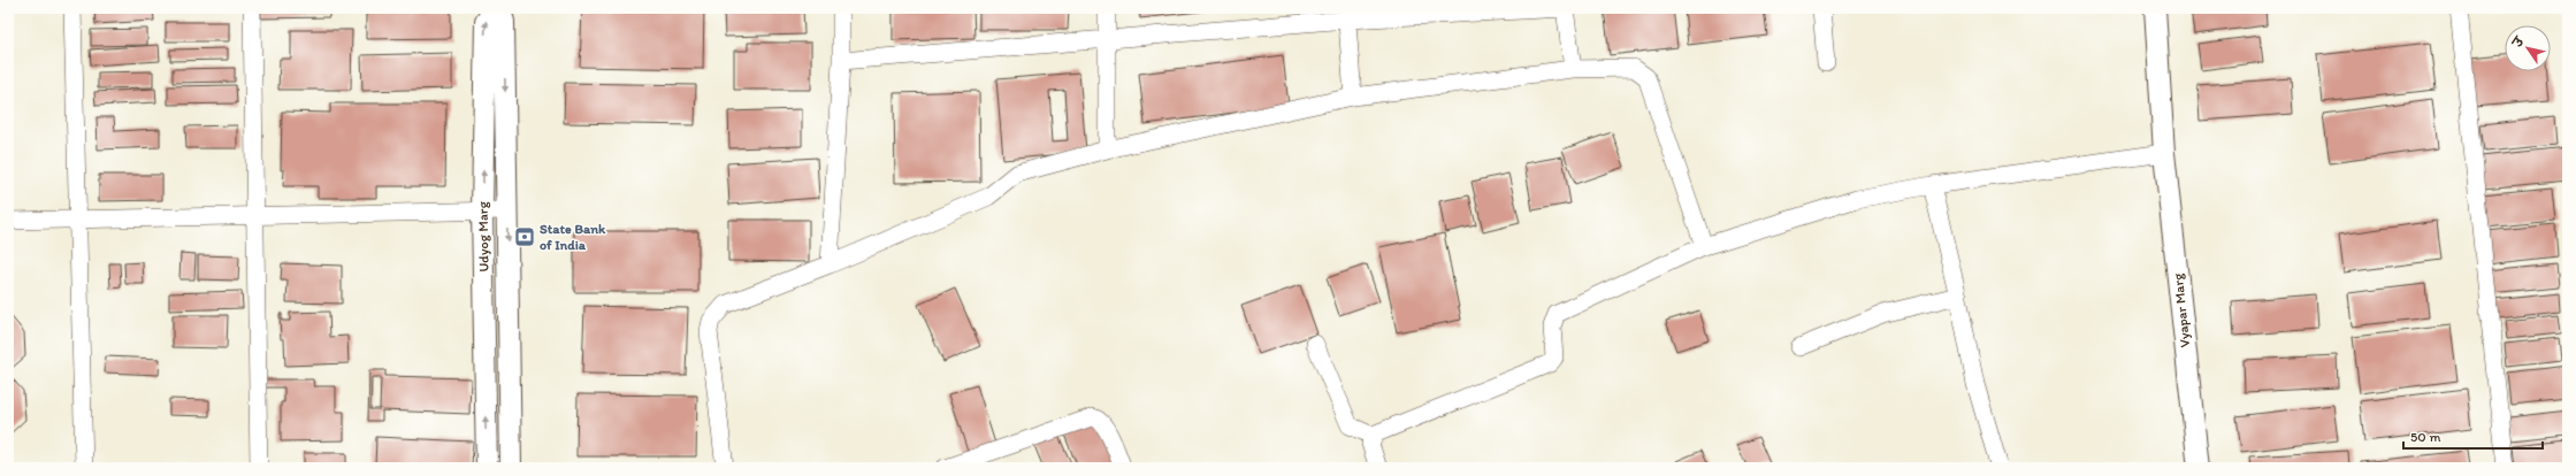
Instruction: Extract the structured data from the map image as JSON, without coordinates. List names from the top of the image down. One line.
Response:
{"streets":{"street":["Udyog Marg","Vyapar Marg"]},"places":{"bank":["State Bank of India"]},"scale_bar":"50 m","north":"top left"}
